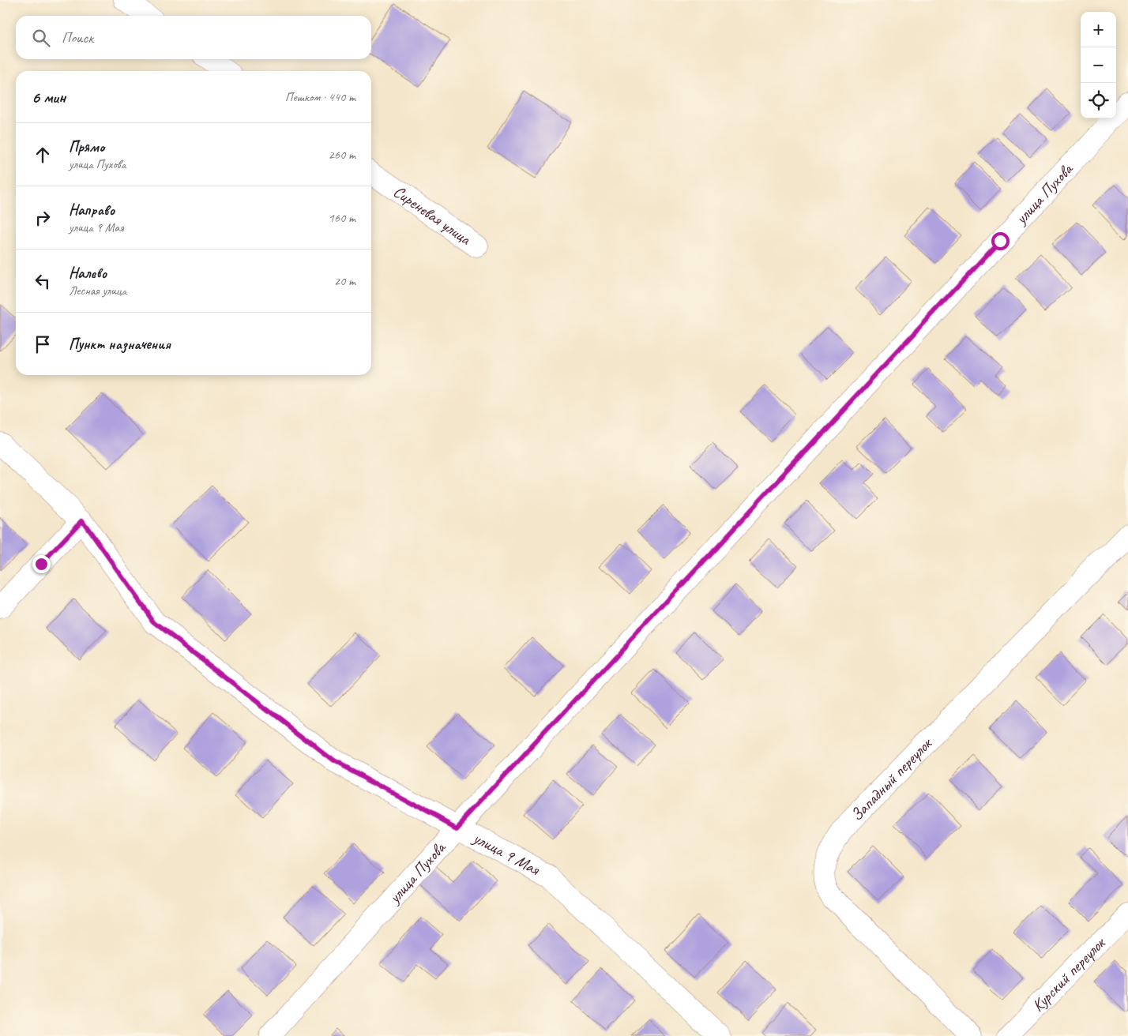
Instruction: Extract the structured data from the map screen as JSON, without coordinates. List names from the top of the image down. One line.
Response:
{"streets":{"street":["улица Пухова","Сиреневая улица","Западный переулок","улица 9 Мая","Курский переулок"]},"crossings":[["улица Пухова","улица 9 Мая"]],"page":{"map_buttons":["+","−"],"search":"Поиск","heading":["6 мин","Пешком · 440 m"],"list":[["Прямо","улица Пухова","260 m"],["Направо","улица 9 Мая","160 m"],["Налево","Лесная улица","20 m"],"Пункт назначения"]}}
